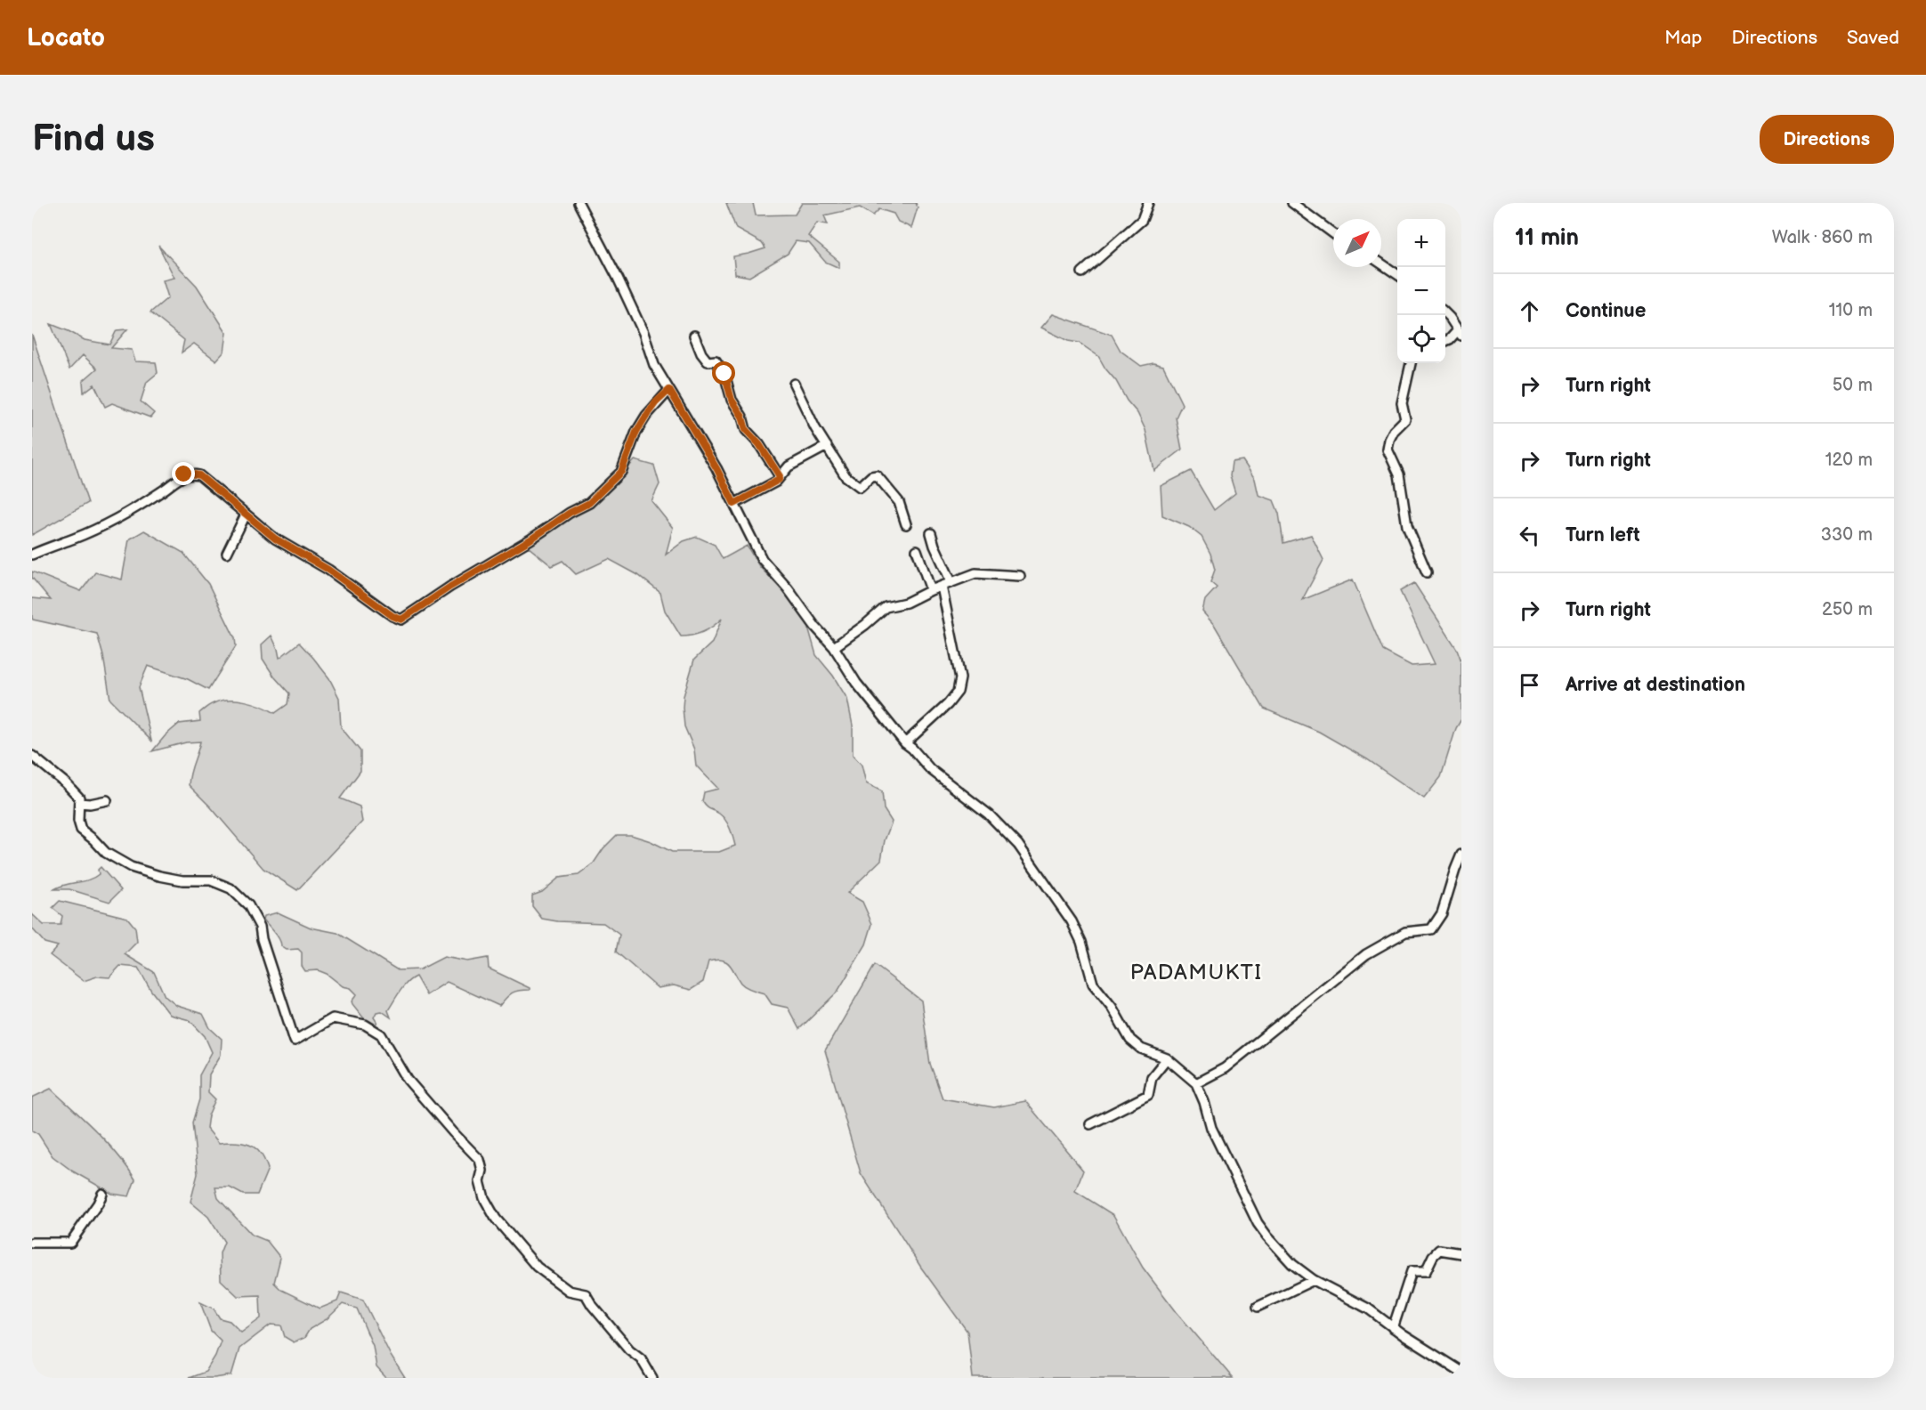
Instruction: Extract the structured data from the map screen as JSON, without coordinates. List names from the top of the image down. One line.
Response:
{"districts":["PADAMUKTI"],"north":"top right","page":{"header":"Locato","nav":["Map","Directions","Saved"],"buttons":"Directions","title":"Find us","heading":["11 min","Walk · 860 m"],"map_buttons":["+","−"],"list":[["Continue","110 m"],["Turn right","50 m"],["Turn right","120 m"],["Turn left","330 m"],["Turn right","250 m"],"Arrive at destination"]}}
